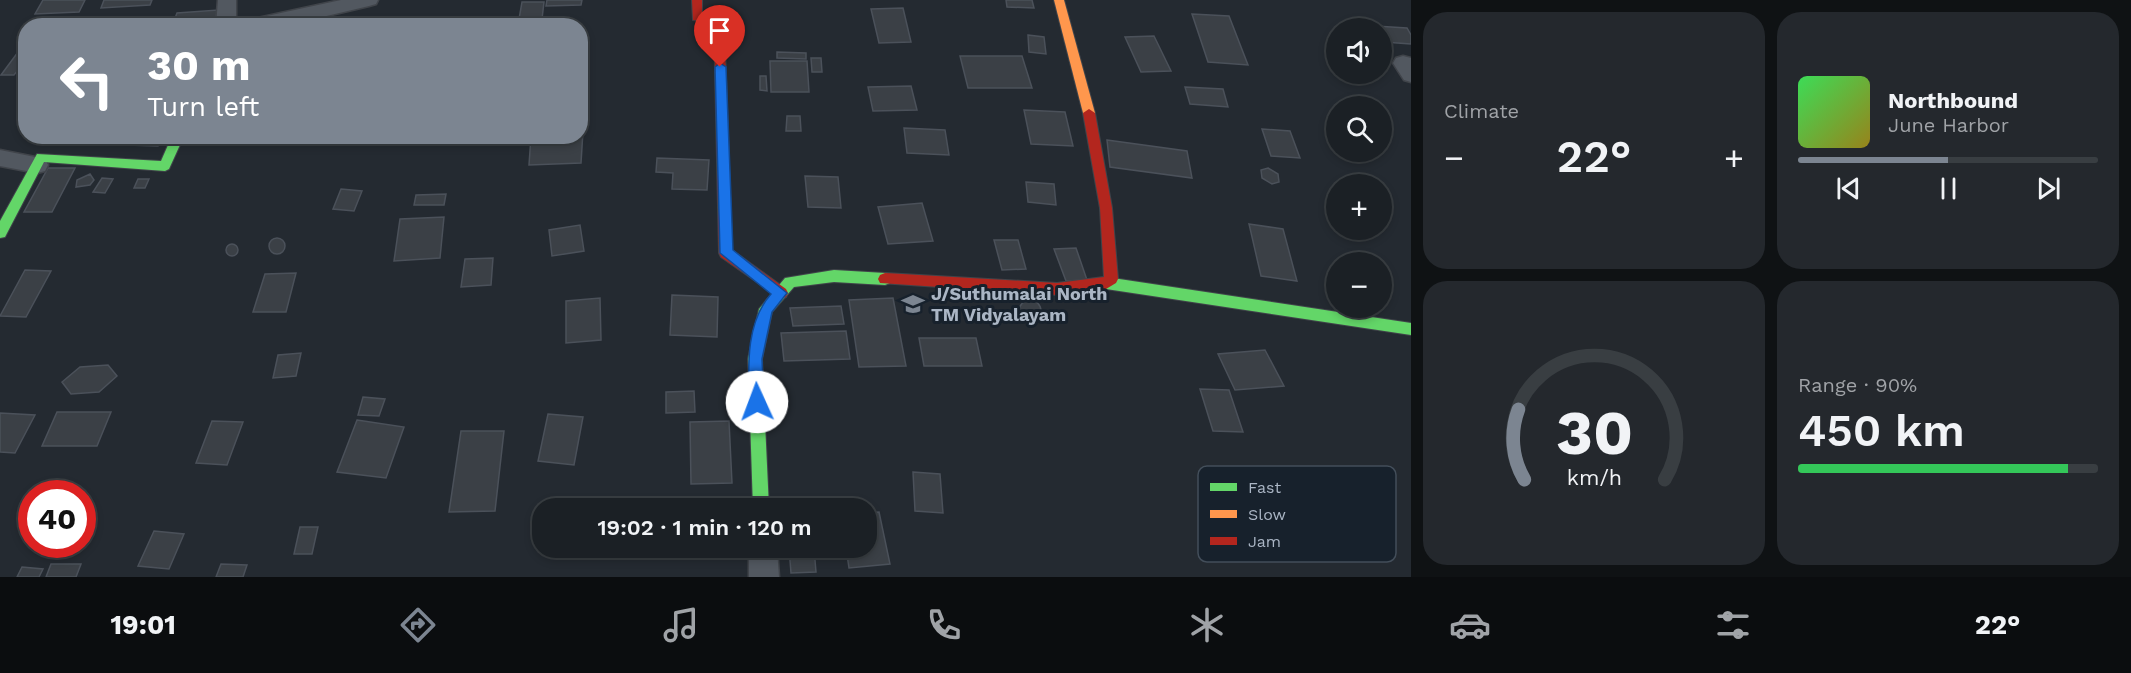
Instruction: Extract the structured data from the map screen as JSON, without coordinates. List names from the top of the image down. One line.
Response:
{"places":{"school or university":["J/Suthumalai North TM Vidyalayam"]},"legend":["Fast","Slow","Jam"],"page":{"tile":["Climate",["Range · 90%","450 km"]],"map_buttons":["+","−"],"turn":["30 m","Turn left"],"song":["Northbound","June Harbor"],"heat":["−","22°","+"],"limit":"40","trip":"19:02 · 1 min · 120 m","tabs":["19:01","22°"],"gauge":["30","km/h"]}}
